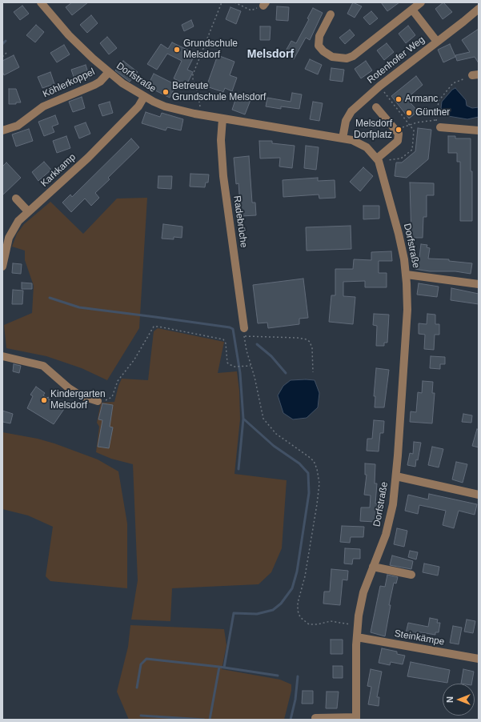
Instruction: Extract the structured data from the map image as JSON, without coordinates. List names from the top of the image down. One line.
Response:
{"streets":{"street":["Rotenhofer Weg","Dorfstraße","Köhlerkoppel","Karkkamp","Radebrüche","Steinkämpe"]},"crossings":[["Rotenhofer Weg","Dorfstraße"],["Dorfstraße","Köhlerkoppel"],["Dorfstraße","Karkkamp"],["Dorfstraße","Radebrüche"],["Dorfstraße","Steinkämpe"]],"districts":["Melsdorf"],"places":["Grundschule Melsdorf","Betreute Grundschule Melsdorf","Armanc","Günther","Melsdorf Dorfplatz","Kindergarten Melsdorf"],"north":"left"}
